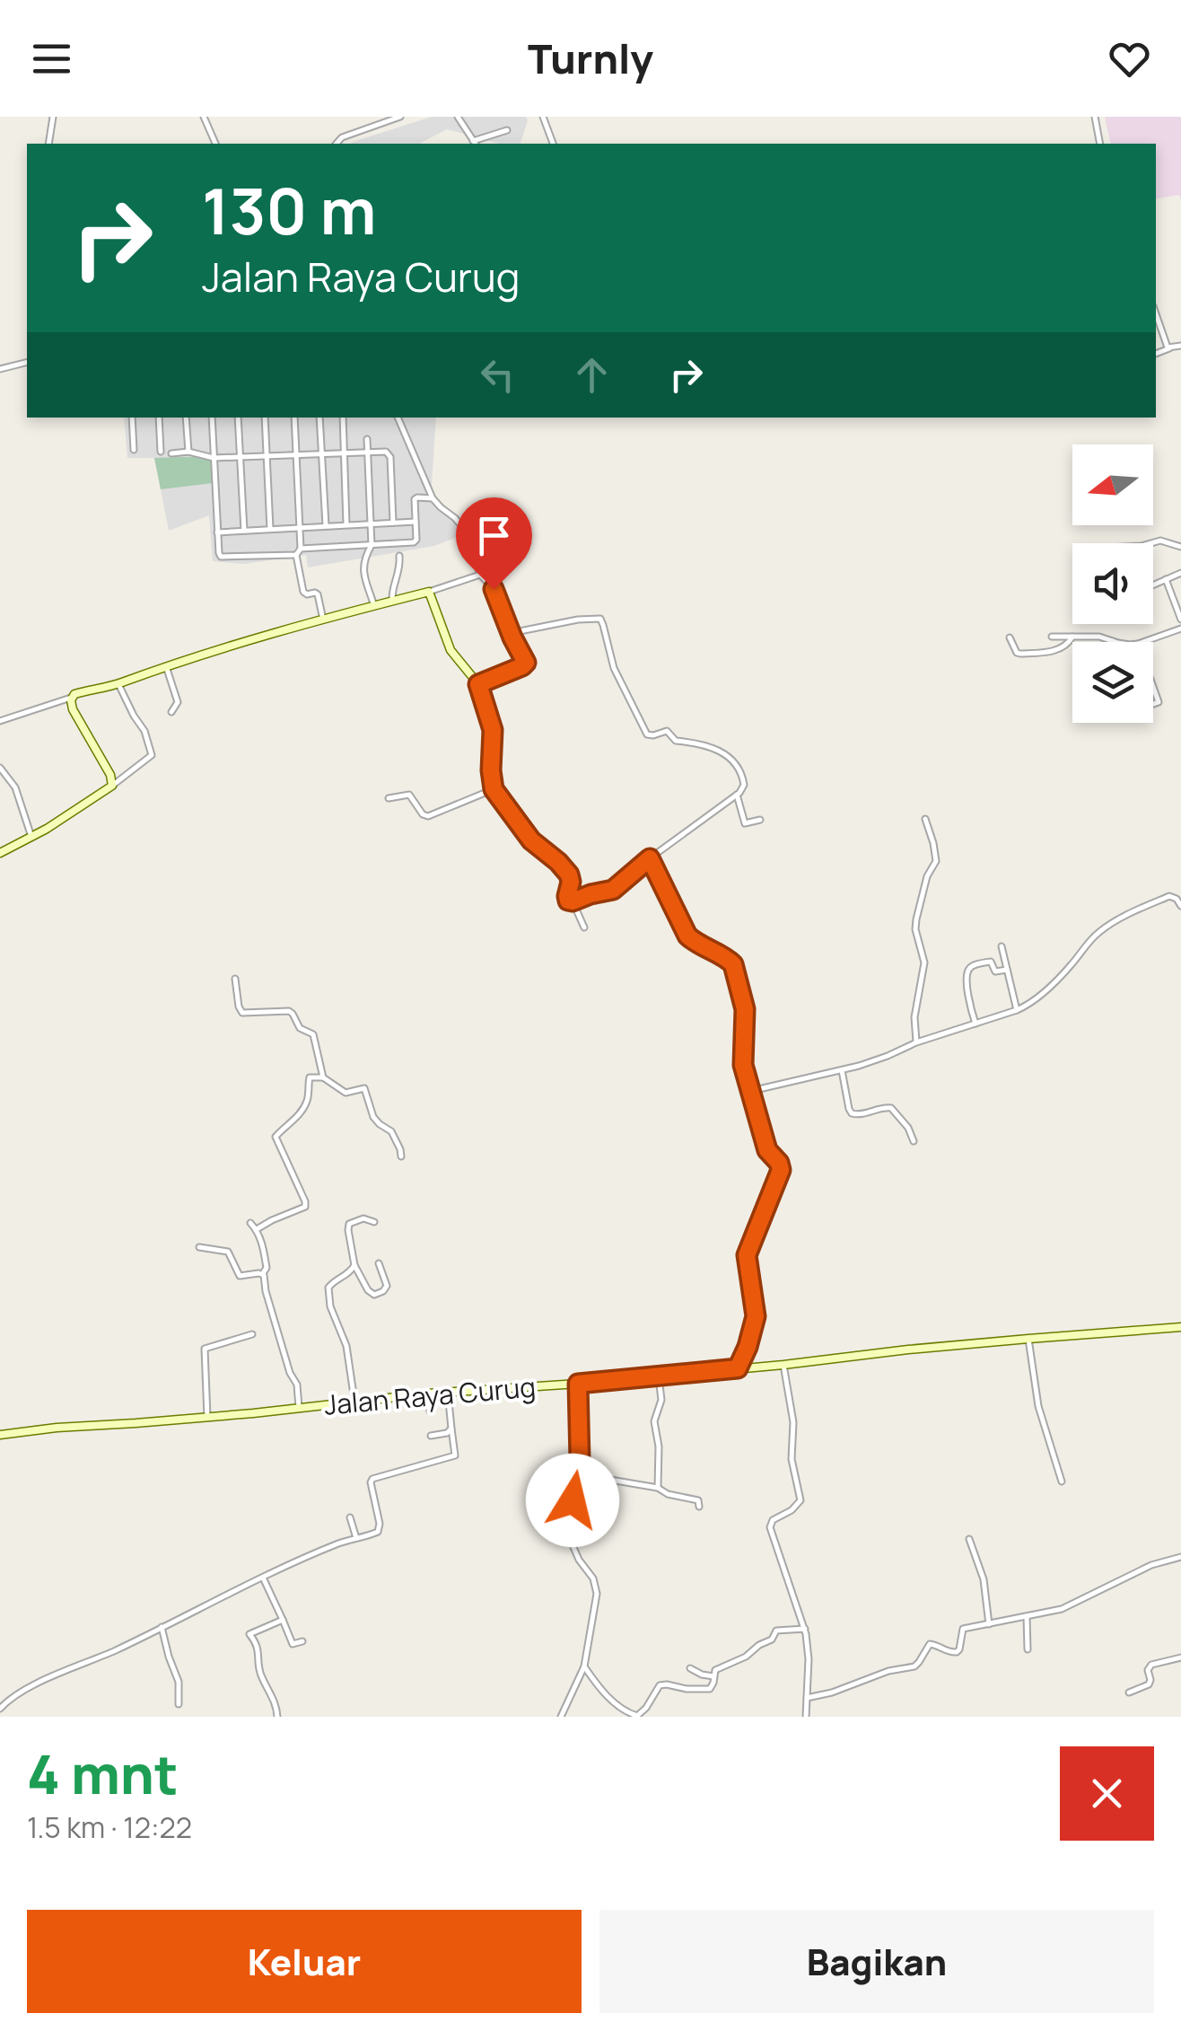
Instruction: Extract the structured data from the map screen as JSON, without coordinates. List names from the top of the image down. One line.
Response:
{"streets":{"street":["Jalan Raya Curug"]},"north":"left","page":{"header":"Turnly","turn":["130 m","Jalan Raya Curug"],"heading":["4 mnt","1.5 km · 12:22"],"buttons":["Keluar","Bagikan"]}}
